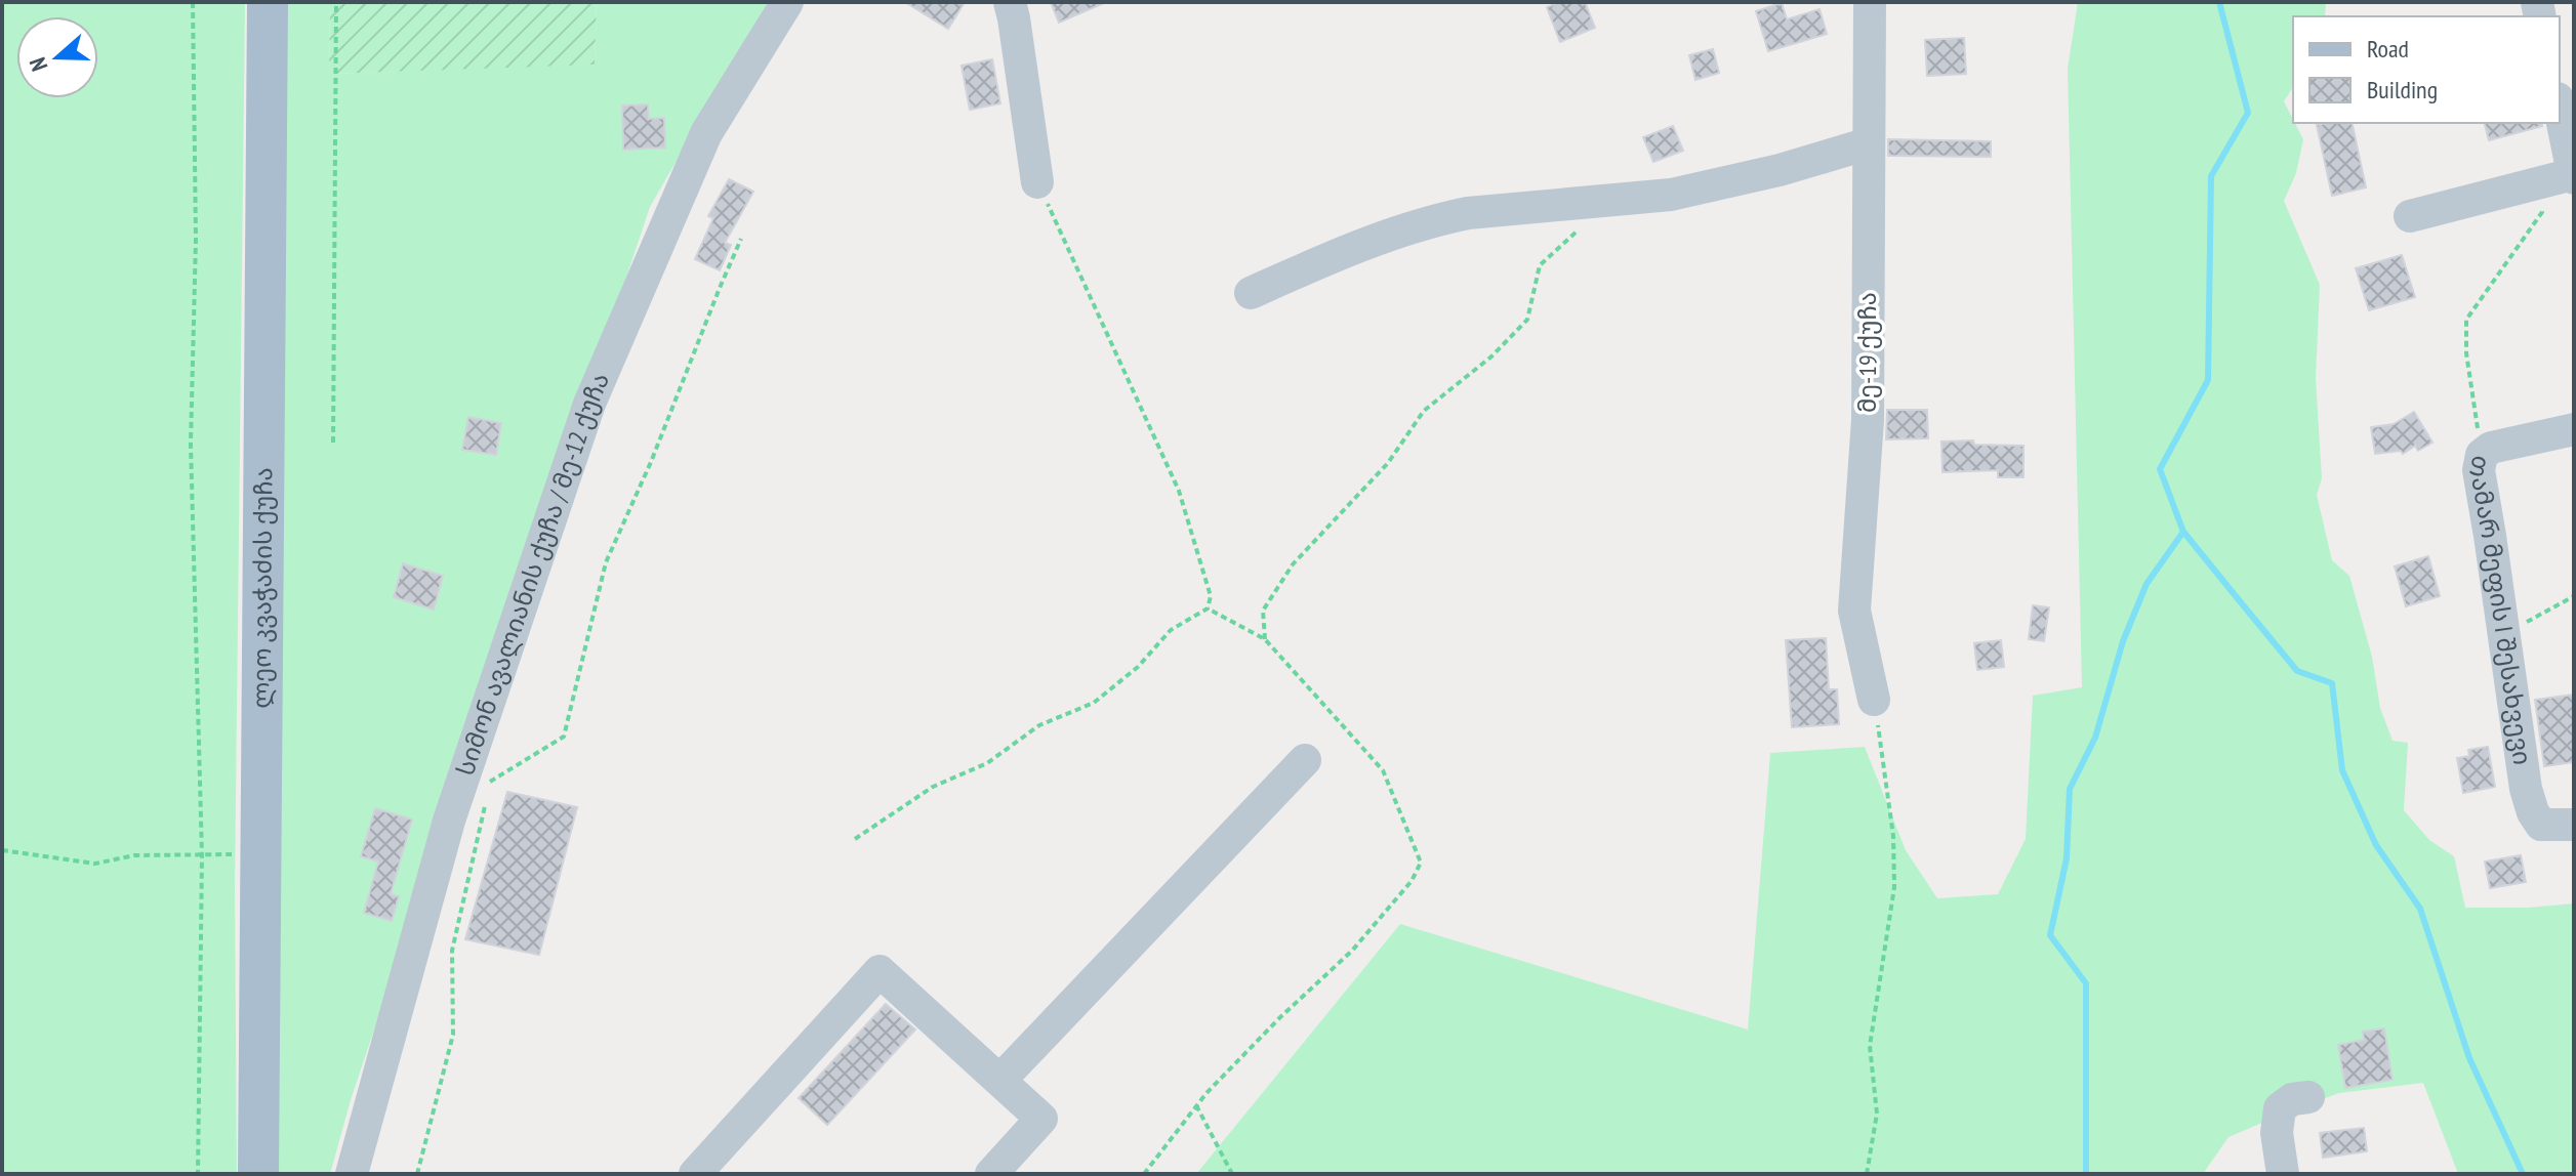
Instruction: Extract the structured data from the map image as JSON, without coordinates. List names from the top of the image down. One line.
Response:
{"streets":{"main road":["ლეო კვაჭაძის ქუჩა"],"street":["მე-19 ქუჩა","სიმონ ავალიანის ქუჩა / მე-12 ქუჩა","თამარ მეფის I შესახვევი"]},"legend":["Road","Building"],"north":"left"}
